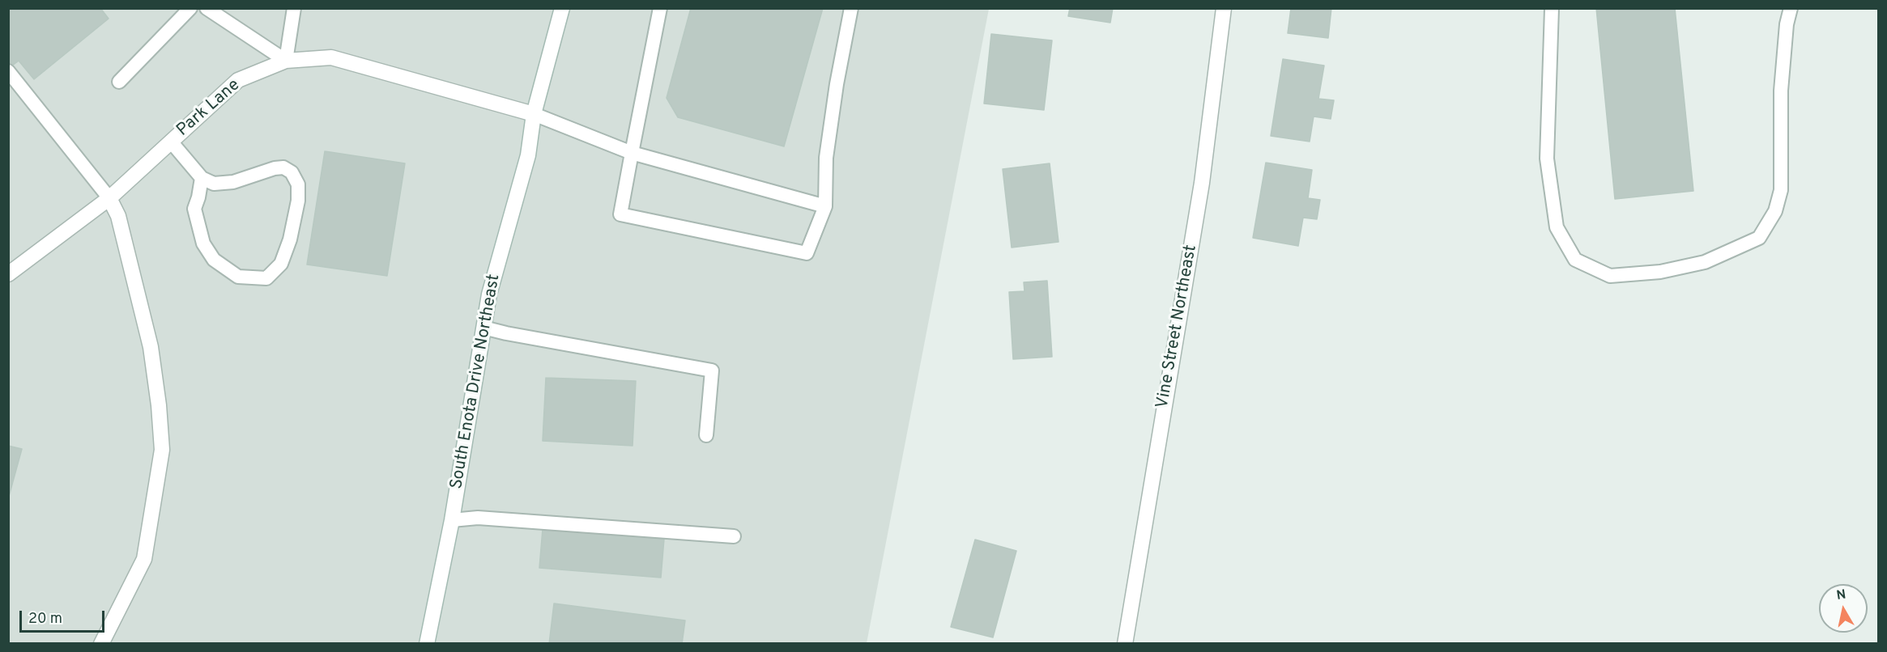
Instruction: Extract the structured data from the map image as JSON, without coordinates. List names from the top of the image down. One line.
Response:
{"streets":{"street":["Park Lane","Vine Street Northeast","South Enota Drive Northeast"]},"crossings":[["Park Lane","South Enota Drive Northeast"]],"scale_bar":"20 m","north":"top"}
